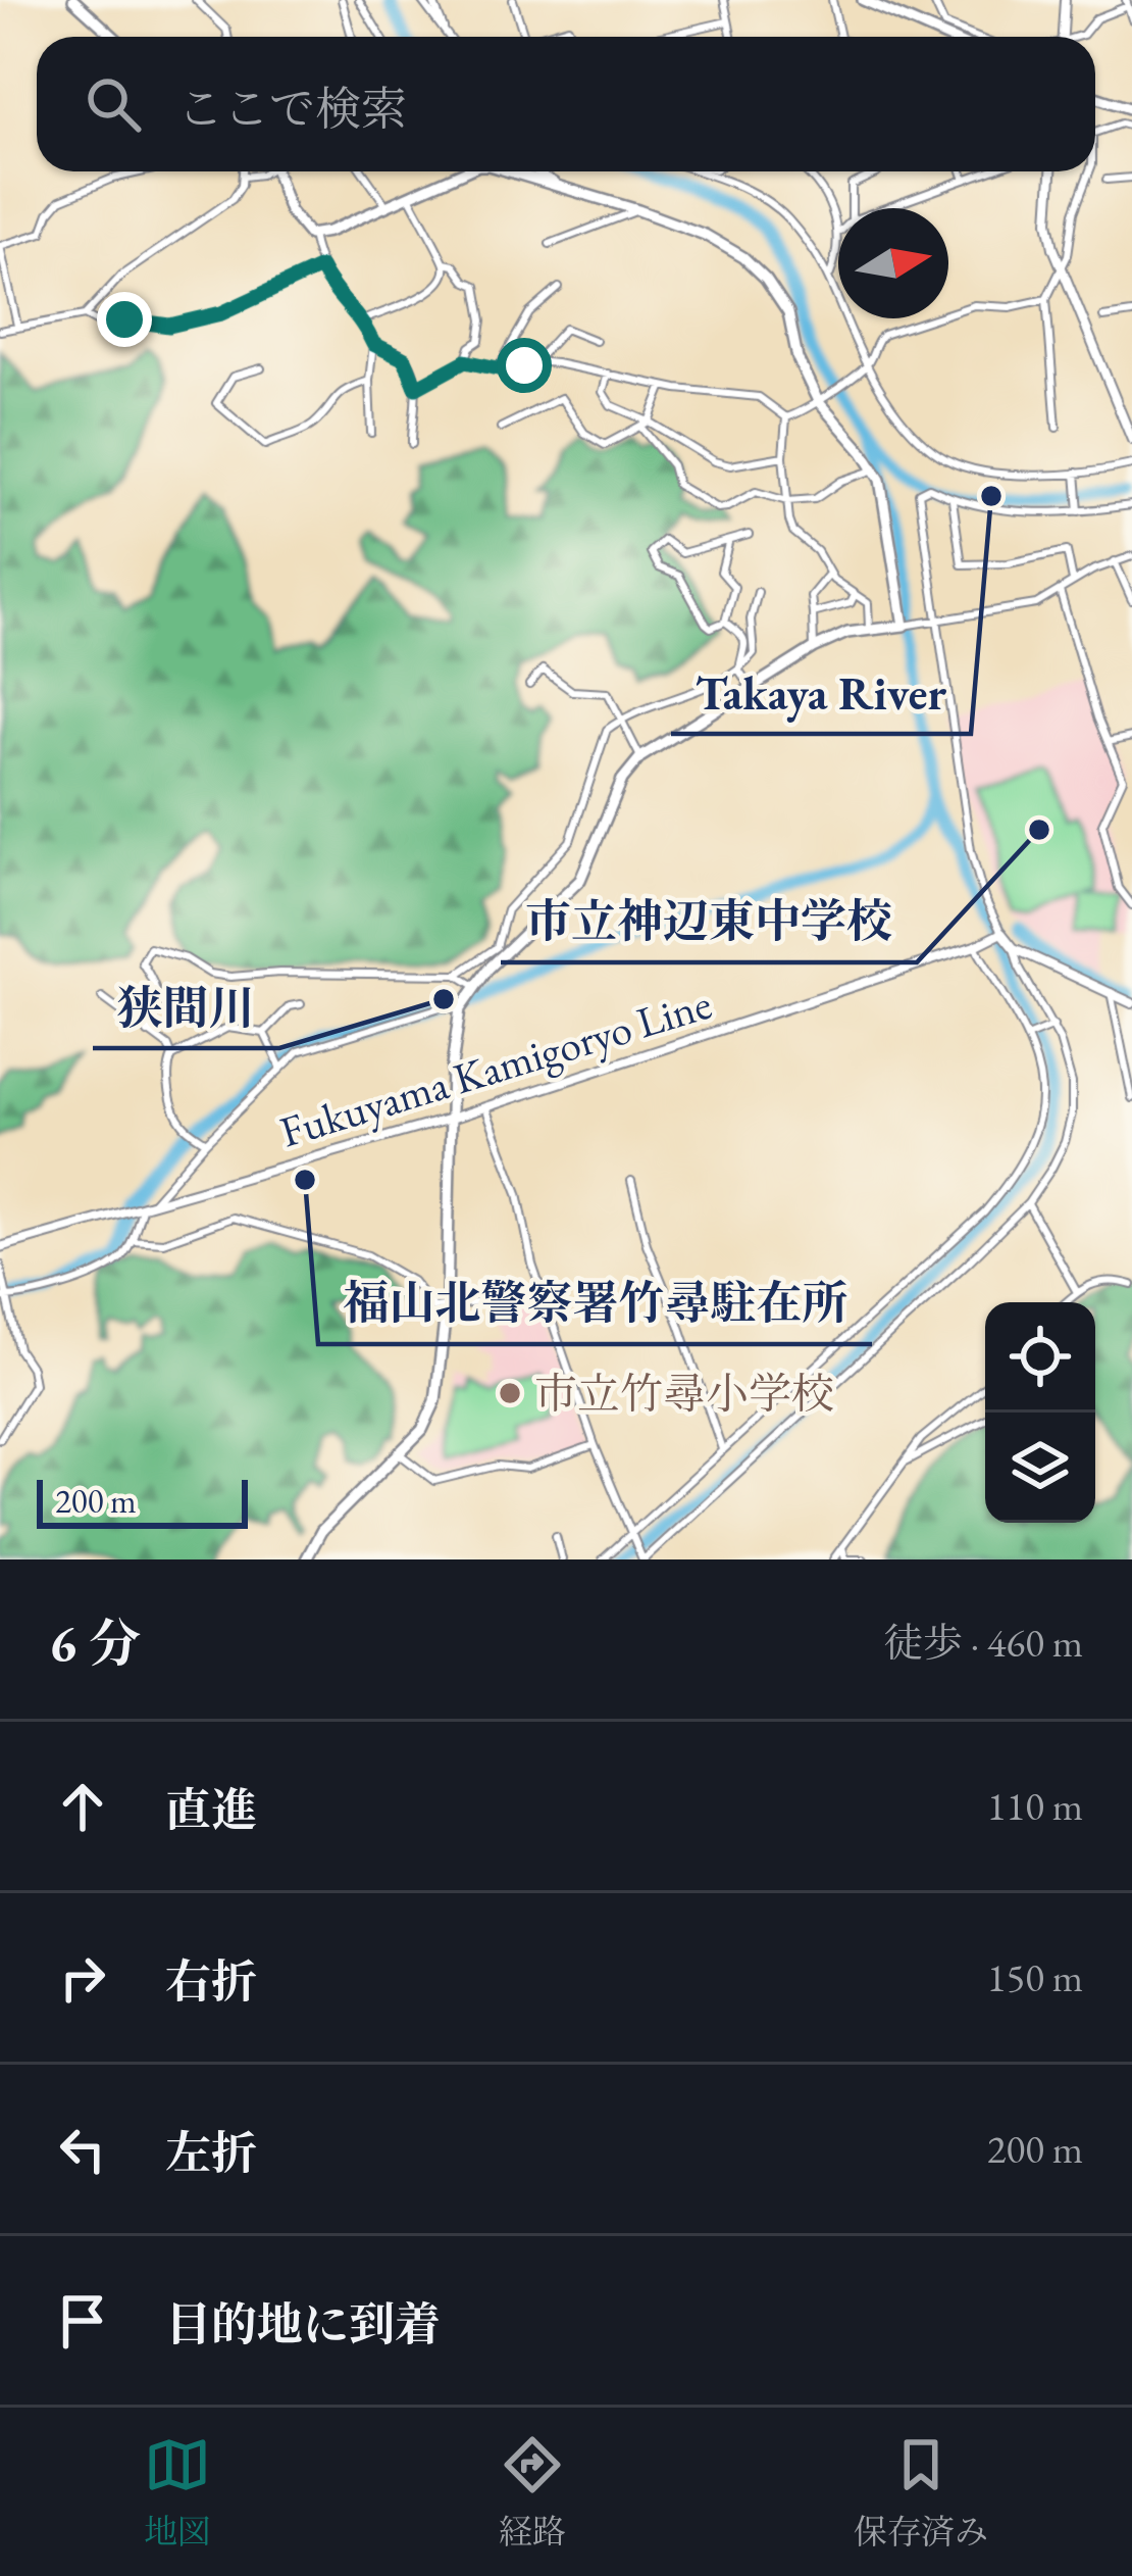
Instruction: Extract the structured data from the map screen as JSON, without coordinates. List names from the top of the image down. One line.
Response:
{"streets":{"main road":["Fukuyama Kamigoryo Line"]},"places":["Takaya River","市立神辺東中学校","狭間川","福山北警察署竹尋駐在所","市立竹尋小学校"],"scale_bar":"200 m","north":"right","page":{"search":"ここで検索","scale":"200 m","heading":["6 分","徒歩 · 460 m"],"list":[["直進","110 m"],["右折","150 m"],["左折","200 m"],"目的地に到着"],"nav":["地図","経路","保存済み"]}}
